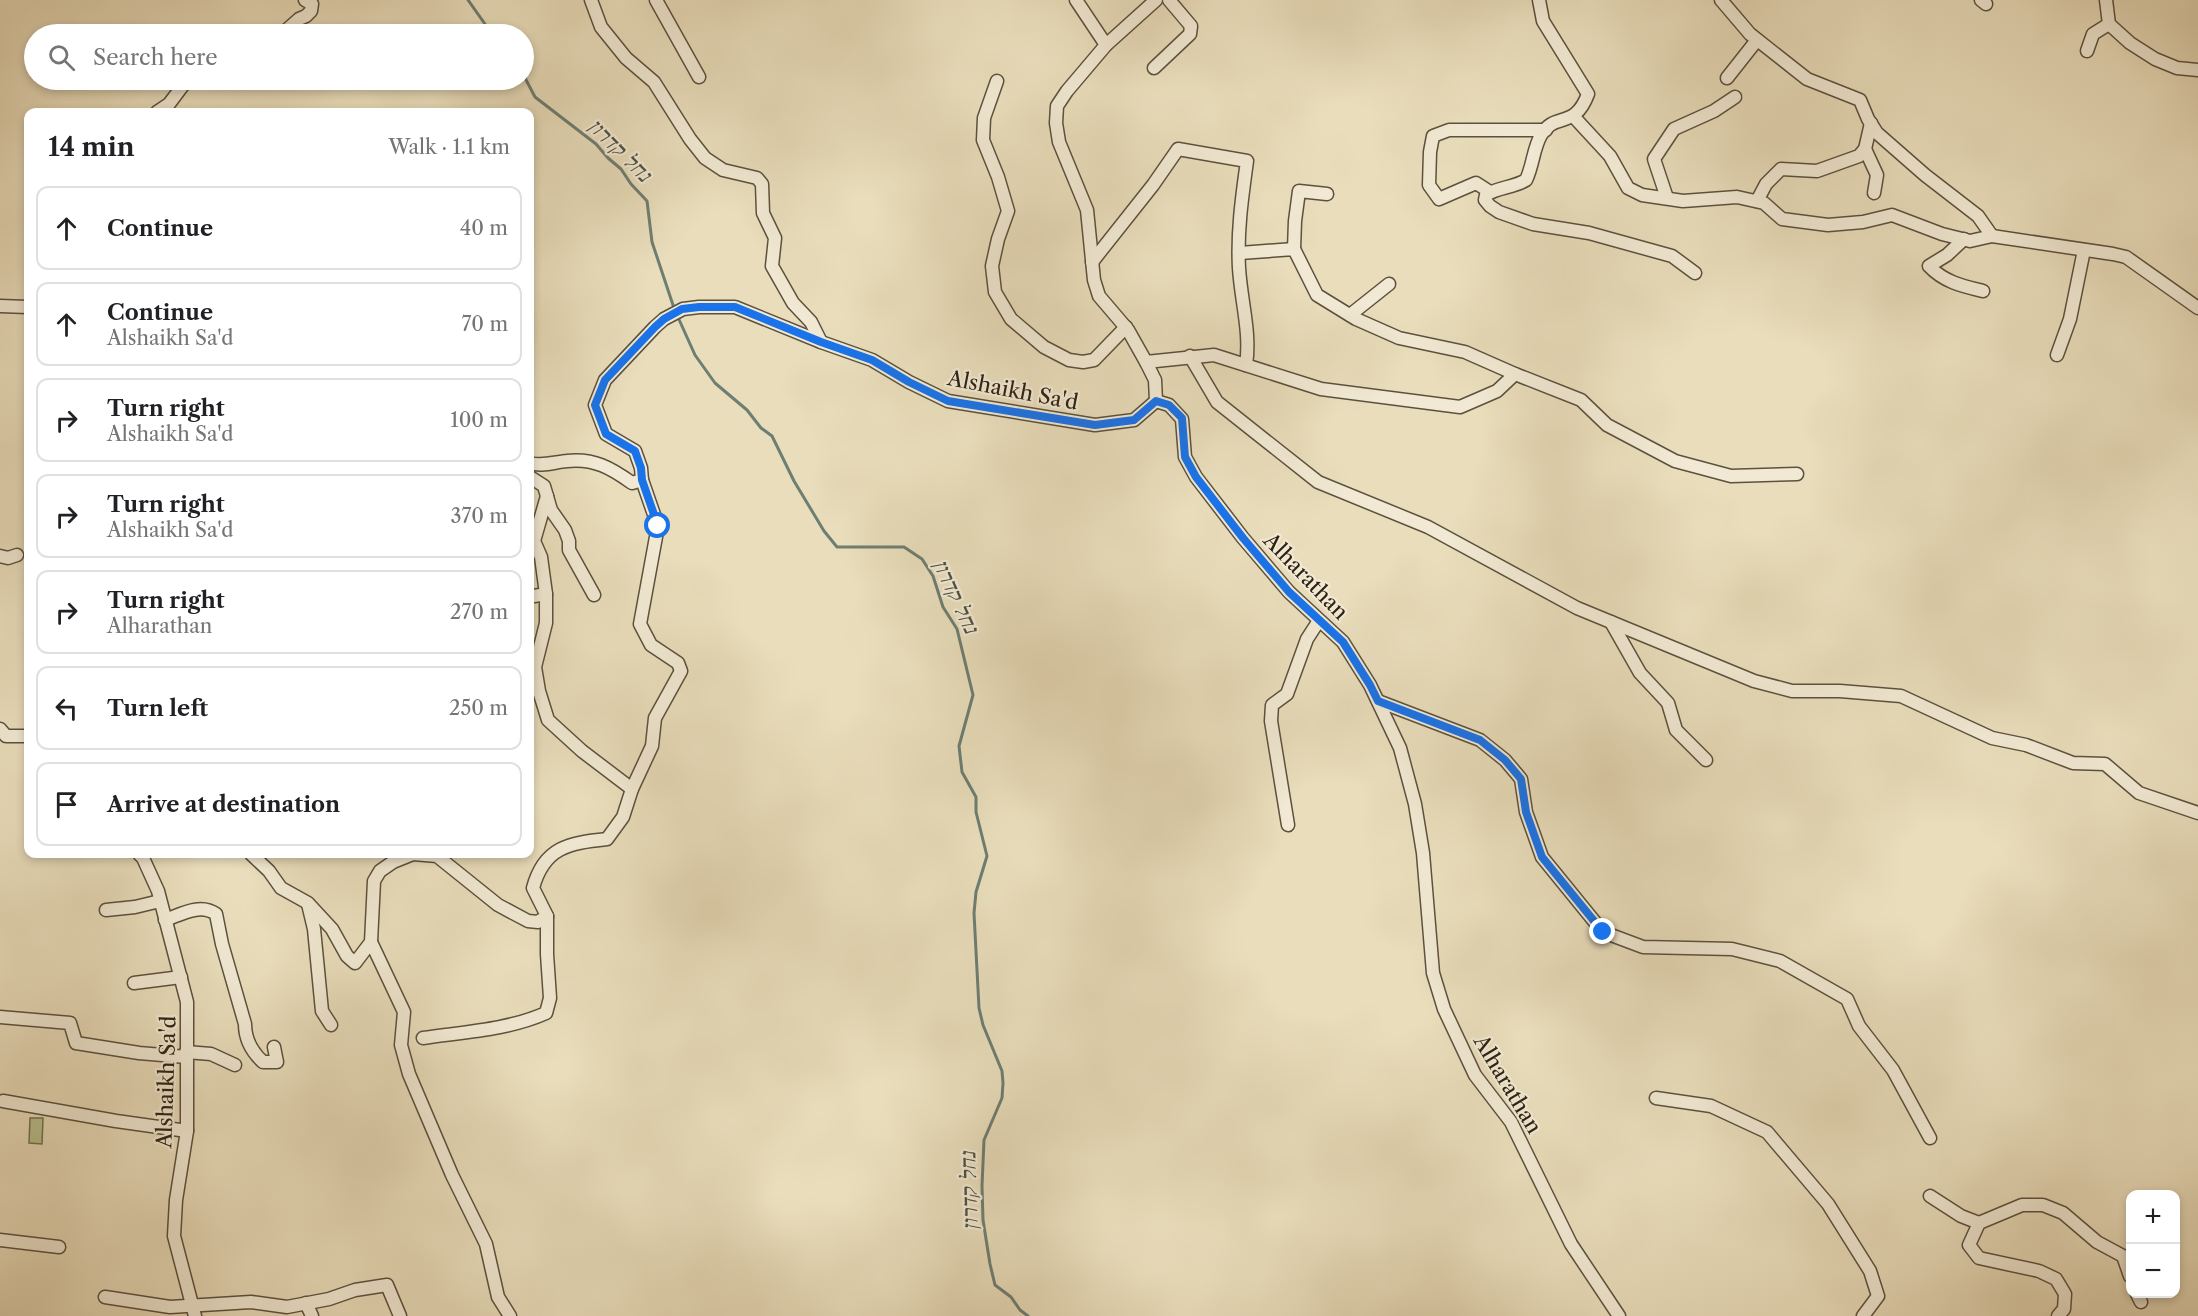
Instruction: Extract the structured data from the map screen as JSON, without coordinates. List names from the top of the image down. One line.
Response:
{"streets":{"street":["Alshaikh Sa'd","Alharathan"]},"crossings":[["Alshaikh Sa'd","Alharathan"]],"water":["נחל קדרון"],"page":{"search":"Search here","heading":["14 min","Walk · 1.1 km"],"list":[["Continue","40 m"],["Continue","Alshaikh Sa'd","70 m"],["Turn right","Alshaikh Sa'd","100 m"],["Turn right","Alshaikh Sa'd","370 m"],["Turn right","Alharathan","270 m"],["Turn left","250 m"],"Arrive at destination"],"map_buttons":["+","−"]}}
